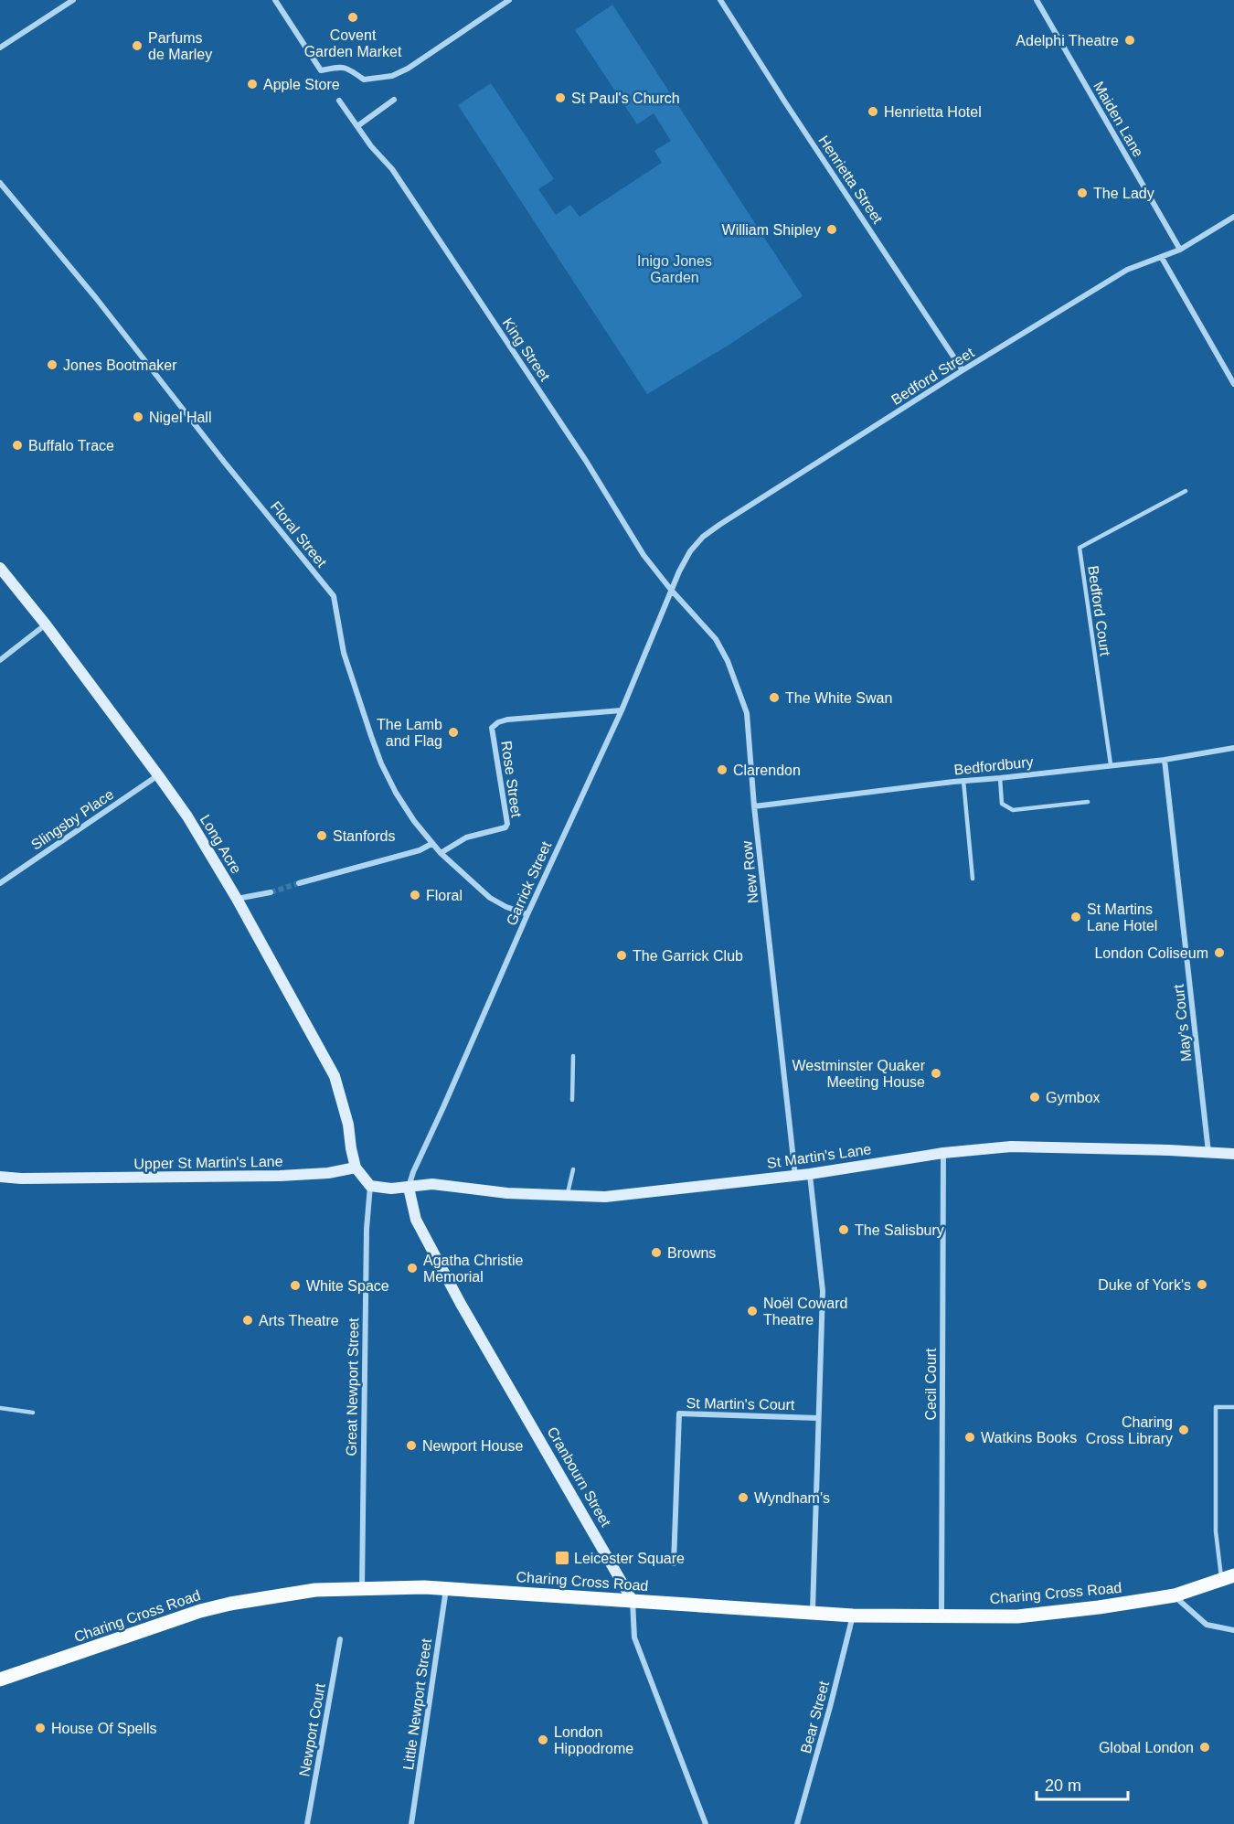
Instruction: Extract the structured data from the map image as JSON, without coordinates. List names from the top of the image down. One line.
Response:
{"streets":{"main road":["Long Acre","St Martin's Lane","Upper St Martin's Lane","Cranbourn Street","Charing Cross Road"],"street":["Maiden Lane","Henrietta Street","King Street","Bedford Street","Floral Street","Bedfordbury","Rose Street","Slingsby Place","New Row","Garrick Street","May's Court","Cecil Court","Great Newport Street","St Martin's Court","Little Newport Street","Bear Street","Newport Court"],"lane":["Bedford Court"]},"crossings":[["Maiden Lane","Bedford Street"],["Henrietta Street","Bedford Street"],["King Street","Bedford Street"],["King Street","New Row"],["King Street","Garrick Street"],["Bedford Street","New Row"],["Bedford Street","Garrick Street"],["Floral Street","Rose Street"],["Floral Street","Garrick Street"],["Bedford Court","Bedfordbury"],["Bedfordbury","New Row"],["Bedfordbury","May's Court"],["Rose Street","Garrick Street"],["Slingsby Place","Long Acre"],["Long Acre","Upper St Martin's Lane"],["New Row","Garrick Street"],["New Row","St Martin's Lane"],["Garrick Street","St Martin's Lane"],["Garrick Street","Cranbourn Street"],["May's Court","St Martin's Lane"],["St Martin's Lane","Cecil Court"],["St Martin's Lane","Cranbourn Street"],["Cecil Court","Charing Cross Road"],["Great Newport Street","Charing Cross Road"],["Cranbourn Street","Charing Cross Road"],["Charing Cross Road","Little Newport Street"],["Charing Cross Road","Bear Street"]],"parks":["Inigo Jones Garden"],"places":{"other":["Covent Garden Market","Adelphi Theatre","Parfums de Marley","Apple Store","St Paul's Church","Henrietta Hotel","The Lady","William Shipley","Jones Bootmaker","Nigel Hall","Buffalo Trace","The White Swan","The Lamb and Flag","Clarendon","Stanfords","Floral","St Martins Lane Hotel","London Coliseum","The Garrick Club","Westminster Quaker Meeting House","Gymbox","The Salisbury","Browns","Agatha Christie Memorial","Duke of York's","White Space","Noël Coward Theatre","Arts Theatre","Charing Cross Library","Watkins Books","Newport House","Wyndham's","House Of Spells","London Hippodrome","Global London"],"transit":["Leicester Square"]},"scale_bar":"20 m"}
